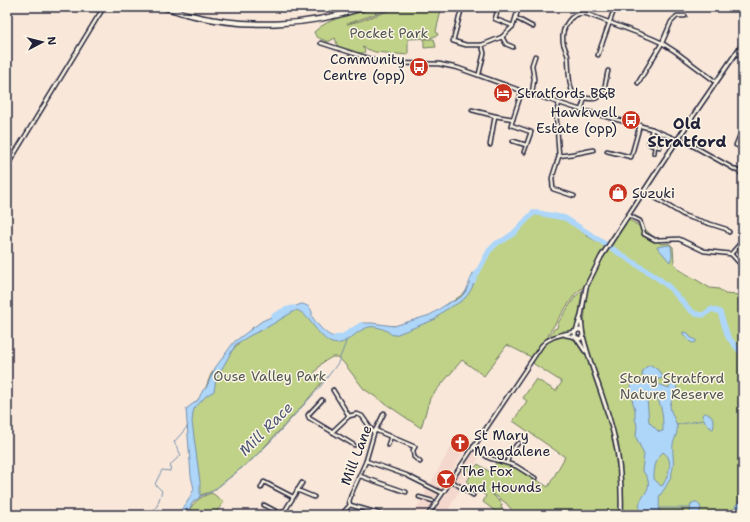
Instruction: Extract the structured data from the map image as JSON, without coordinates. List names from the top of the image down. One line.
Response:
{"streets":{"street":["Mill Lane"]},"districts":["Old Stratford"],"water":["Mill Race"],"parks":["Pocket Park","Ouse Valley Park","Stony Stratford Nature Reserve"],"places":{"bus stop":["Community Centre (opp)","Hawkwell Estate (opp)"],"hotel":["Stratfords B&B"],"shop":["Suzuki"],"church":["St Mary Magdalene"],"bar":["The Fox and Hounds"]},"north":"right"}
